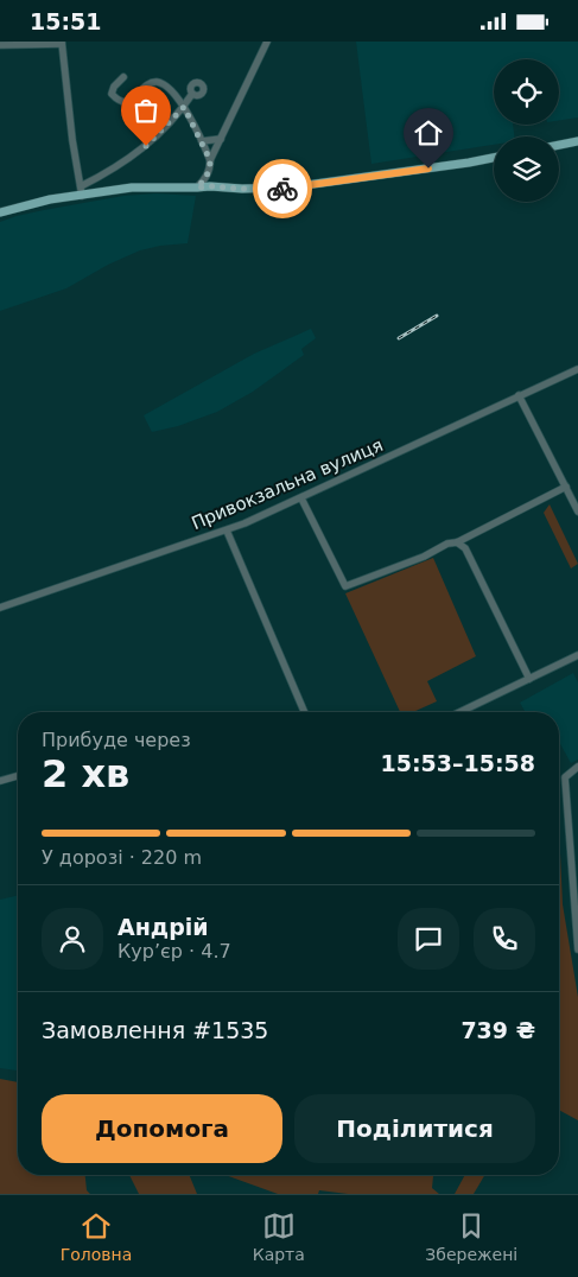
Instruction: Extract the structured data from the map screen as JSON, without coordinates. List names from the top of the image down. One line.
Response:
{"streets":{"street":["Привокзальна вулиця"]},"page":{"status":"15:51","heading":["2 хв","Прибуде через","15:53–15:58"],"panel":["Андрій","Кур’єр · 4.7","Замовлення #1535","739 ₴"],"bar":"У дорозі · 220 m","buttons":["Допомога","Поділитися"],"tabs":["Головна","Карта","Збережені"]}}
